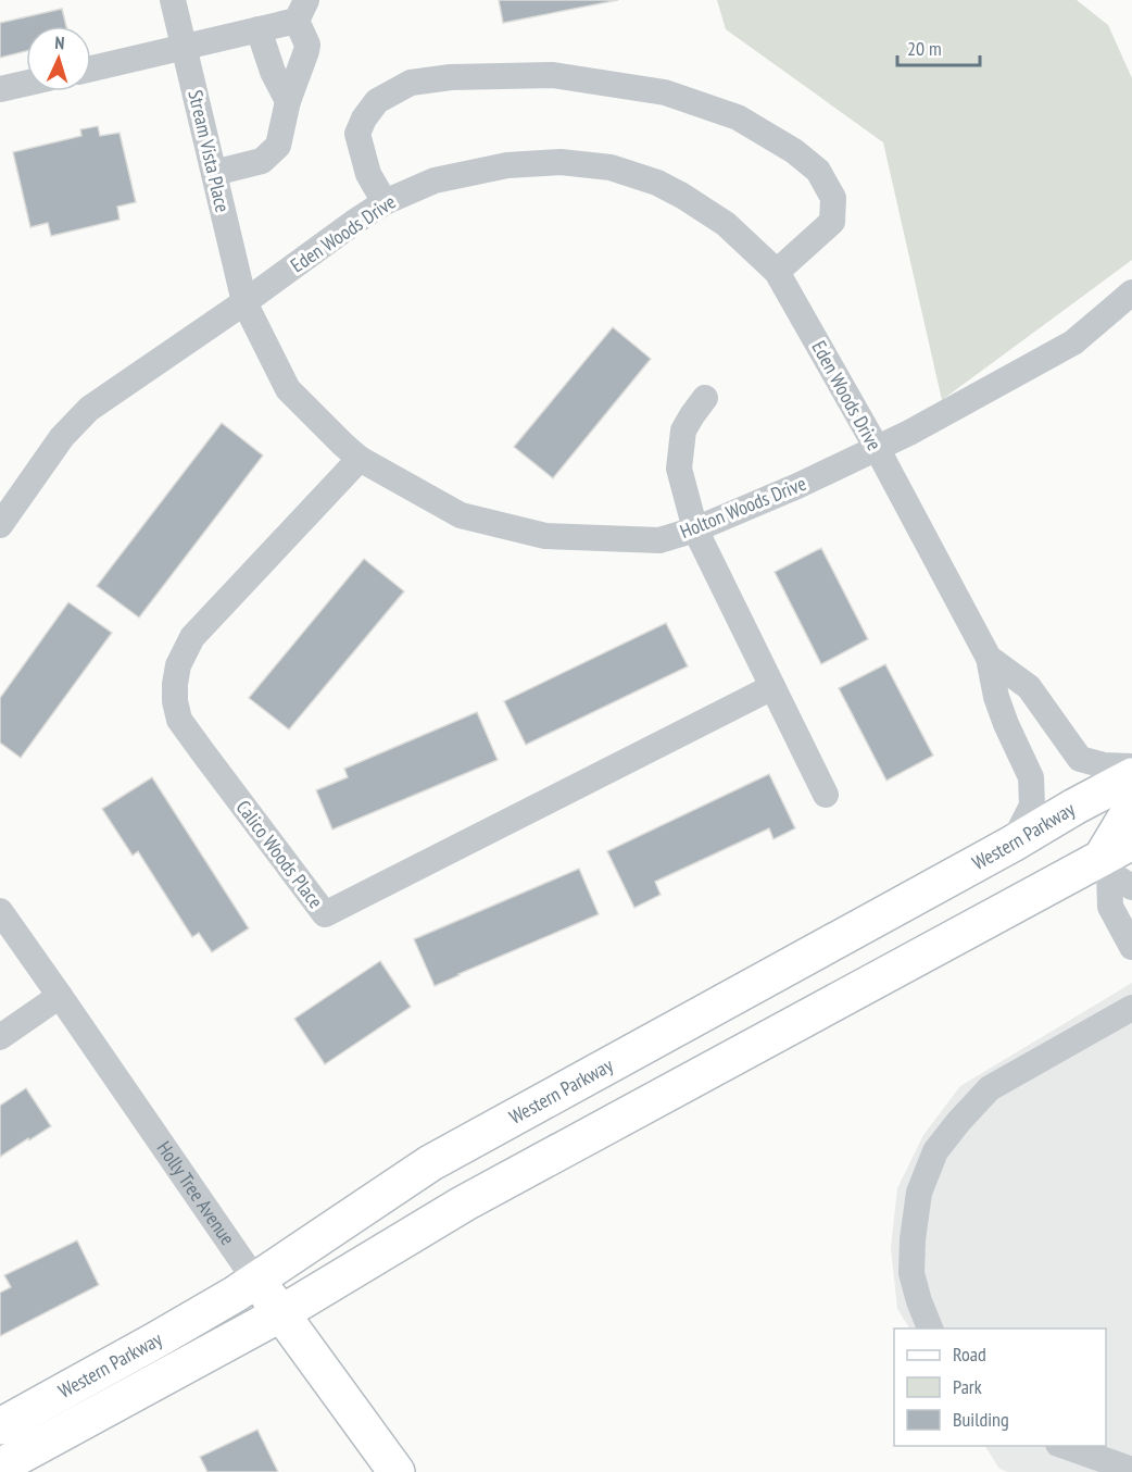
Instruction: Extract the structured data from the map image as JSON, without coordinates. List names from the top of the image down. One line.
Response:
{"streets":{"main road":["Western Parkway","Holly Tree Avenue"],"street":["Stream Vista Place","Eden Woods Drive","Holton Woods Drive","Calico Woods Place"]},"crossings":[["Stream Vista Place","Eden Woods Drive"],["Stream Vista Place","Holton Woods Drive"],["Eden Woods Drive","Holton Woods Drive"],["Eden Woods Drive","Western Parkway"],["Holton Woods Drive","Calico Woods Place"],["Western Parkway","Holly Tree Avenue"]],"legend":["Road","Park","Building"],"scale_bar":"20 m","north":"top"}
